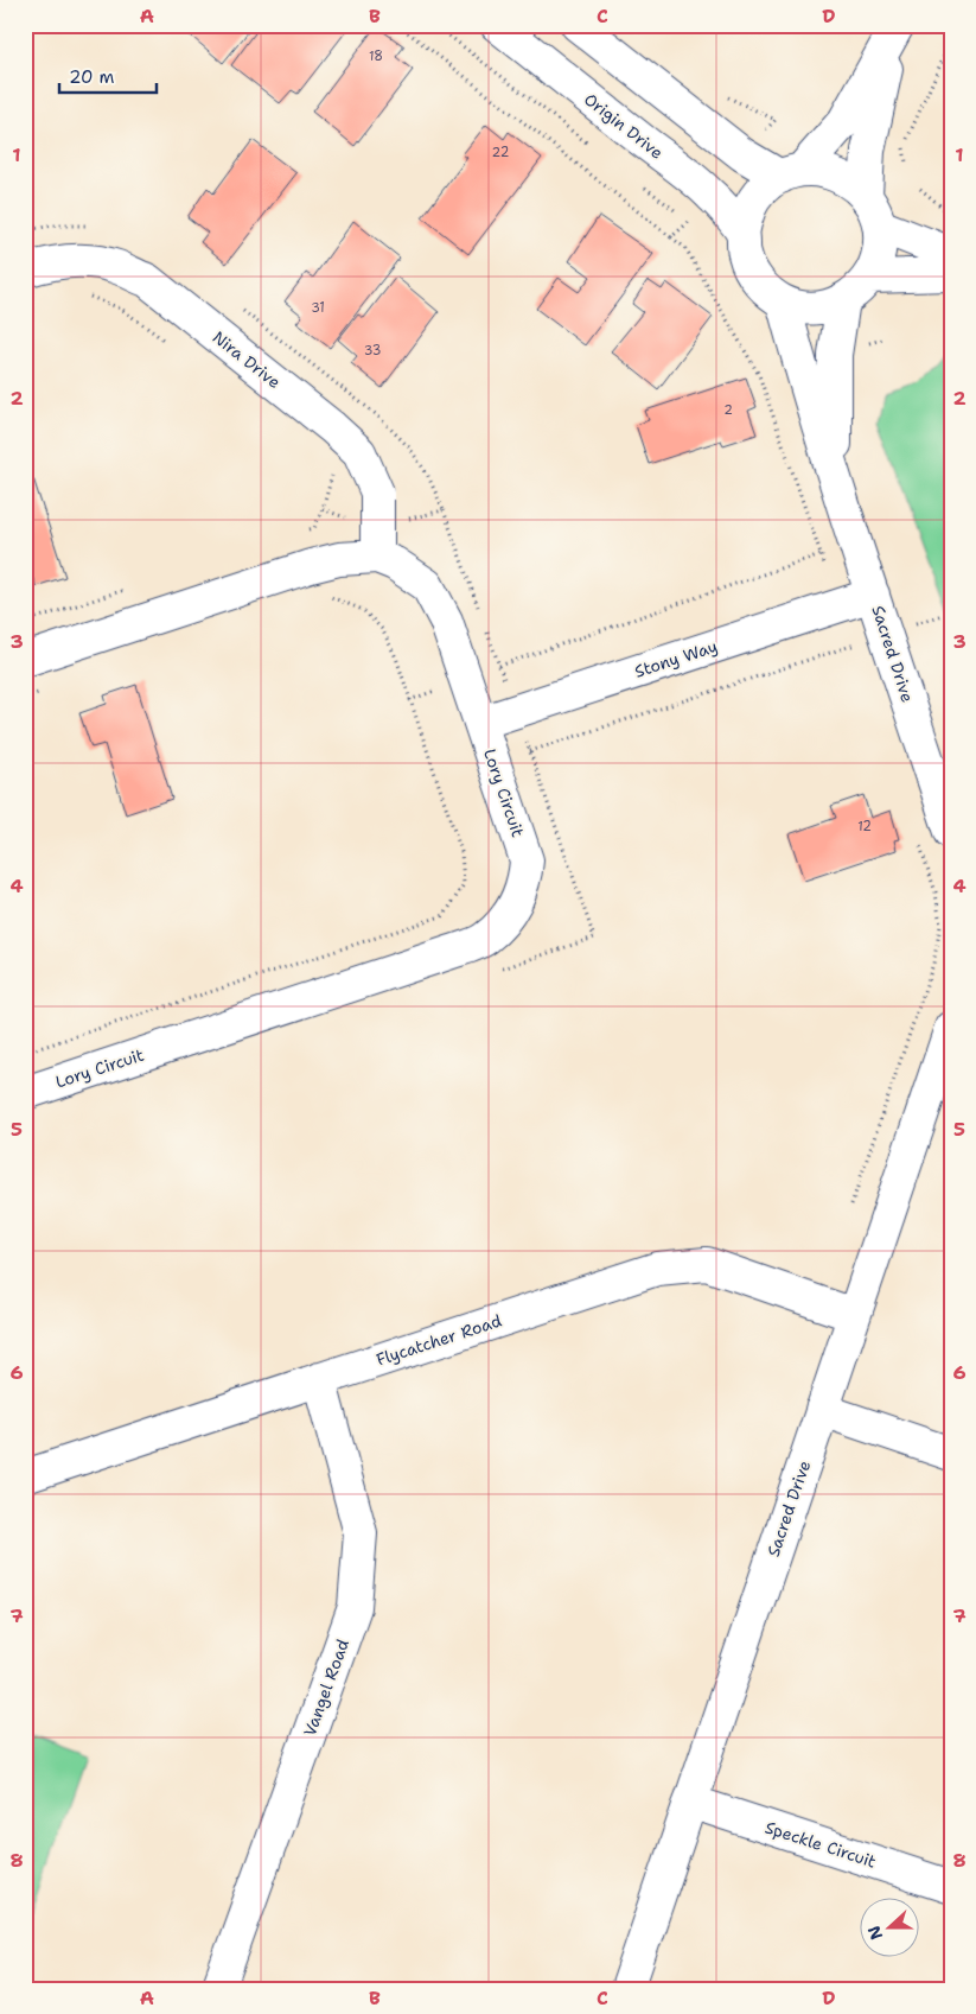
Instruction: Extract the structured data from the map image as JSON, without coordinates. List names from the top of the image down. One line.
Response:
{"streets":{"street":["Origin Drive","Nira Drive","Sacred Drive","Stony Way","Lory Circuit","Flycatcher Road","Vangel Road","Speckle Circuit"]},"crossings":[["Origin Drive","Sacred Drive"],["Nira Drive","Lory Circuit"],["Sacred Drive","Stony Way"],["Sacred Drive","Flycatcher Road"],["Sacred Drive","Speckle Circuit"],["Stony Way","Lory Circuit"],["Flycatcher Road","Vangel Road"]],"house_numbers":["18","22","31","33","2","12"],"scale_bar":"20 m","north":"left","grid":{"columns":["A","B","C","D"],"rows":["1","2","3","4","5","6","7","8"]}}
